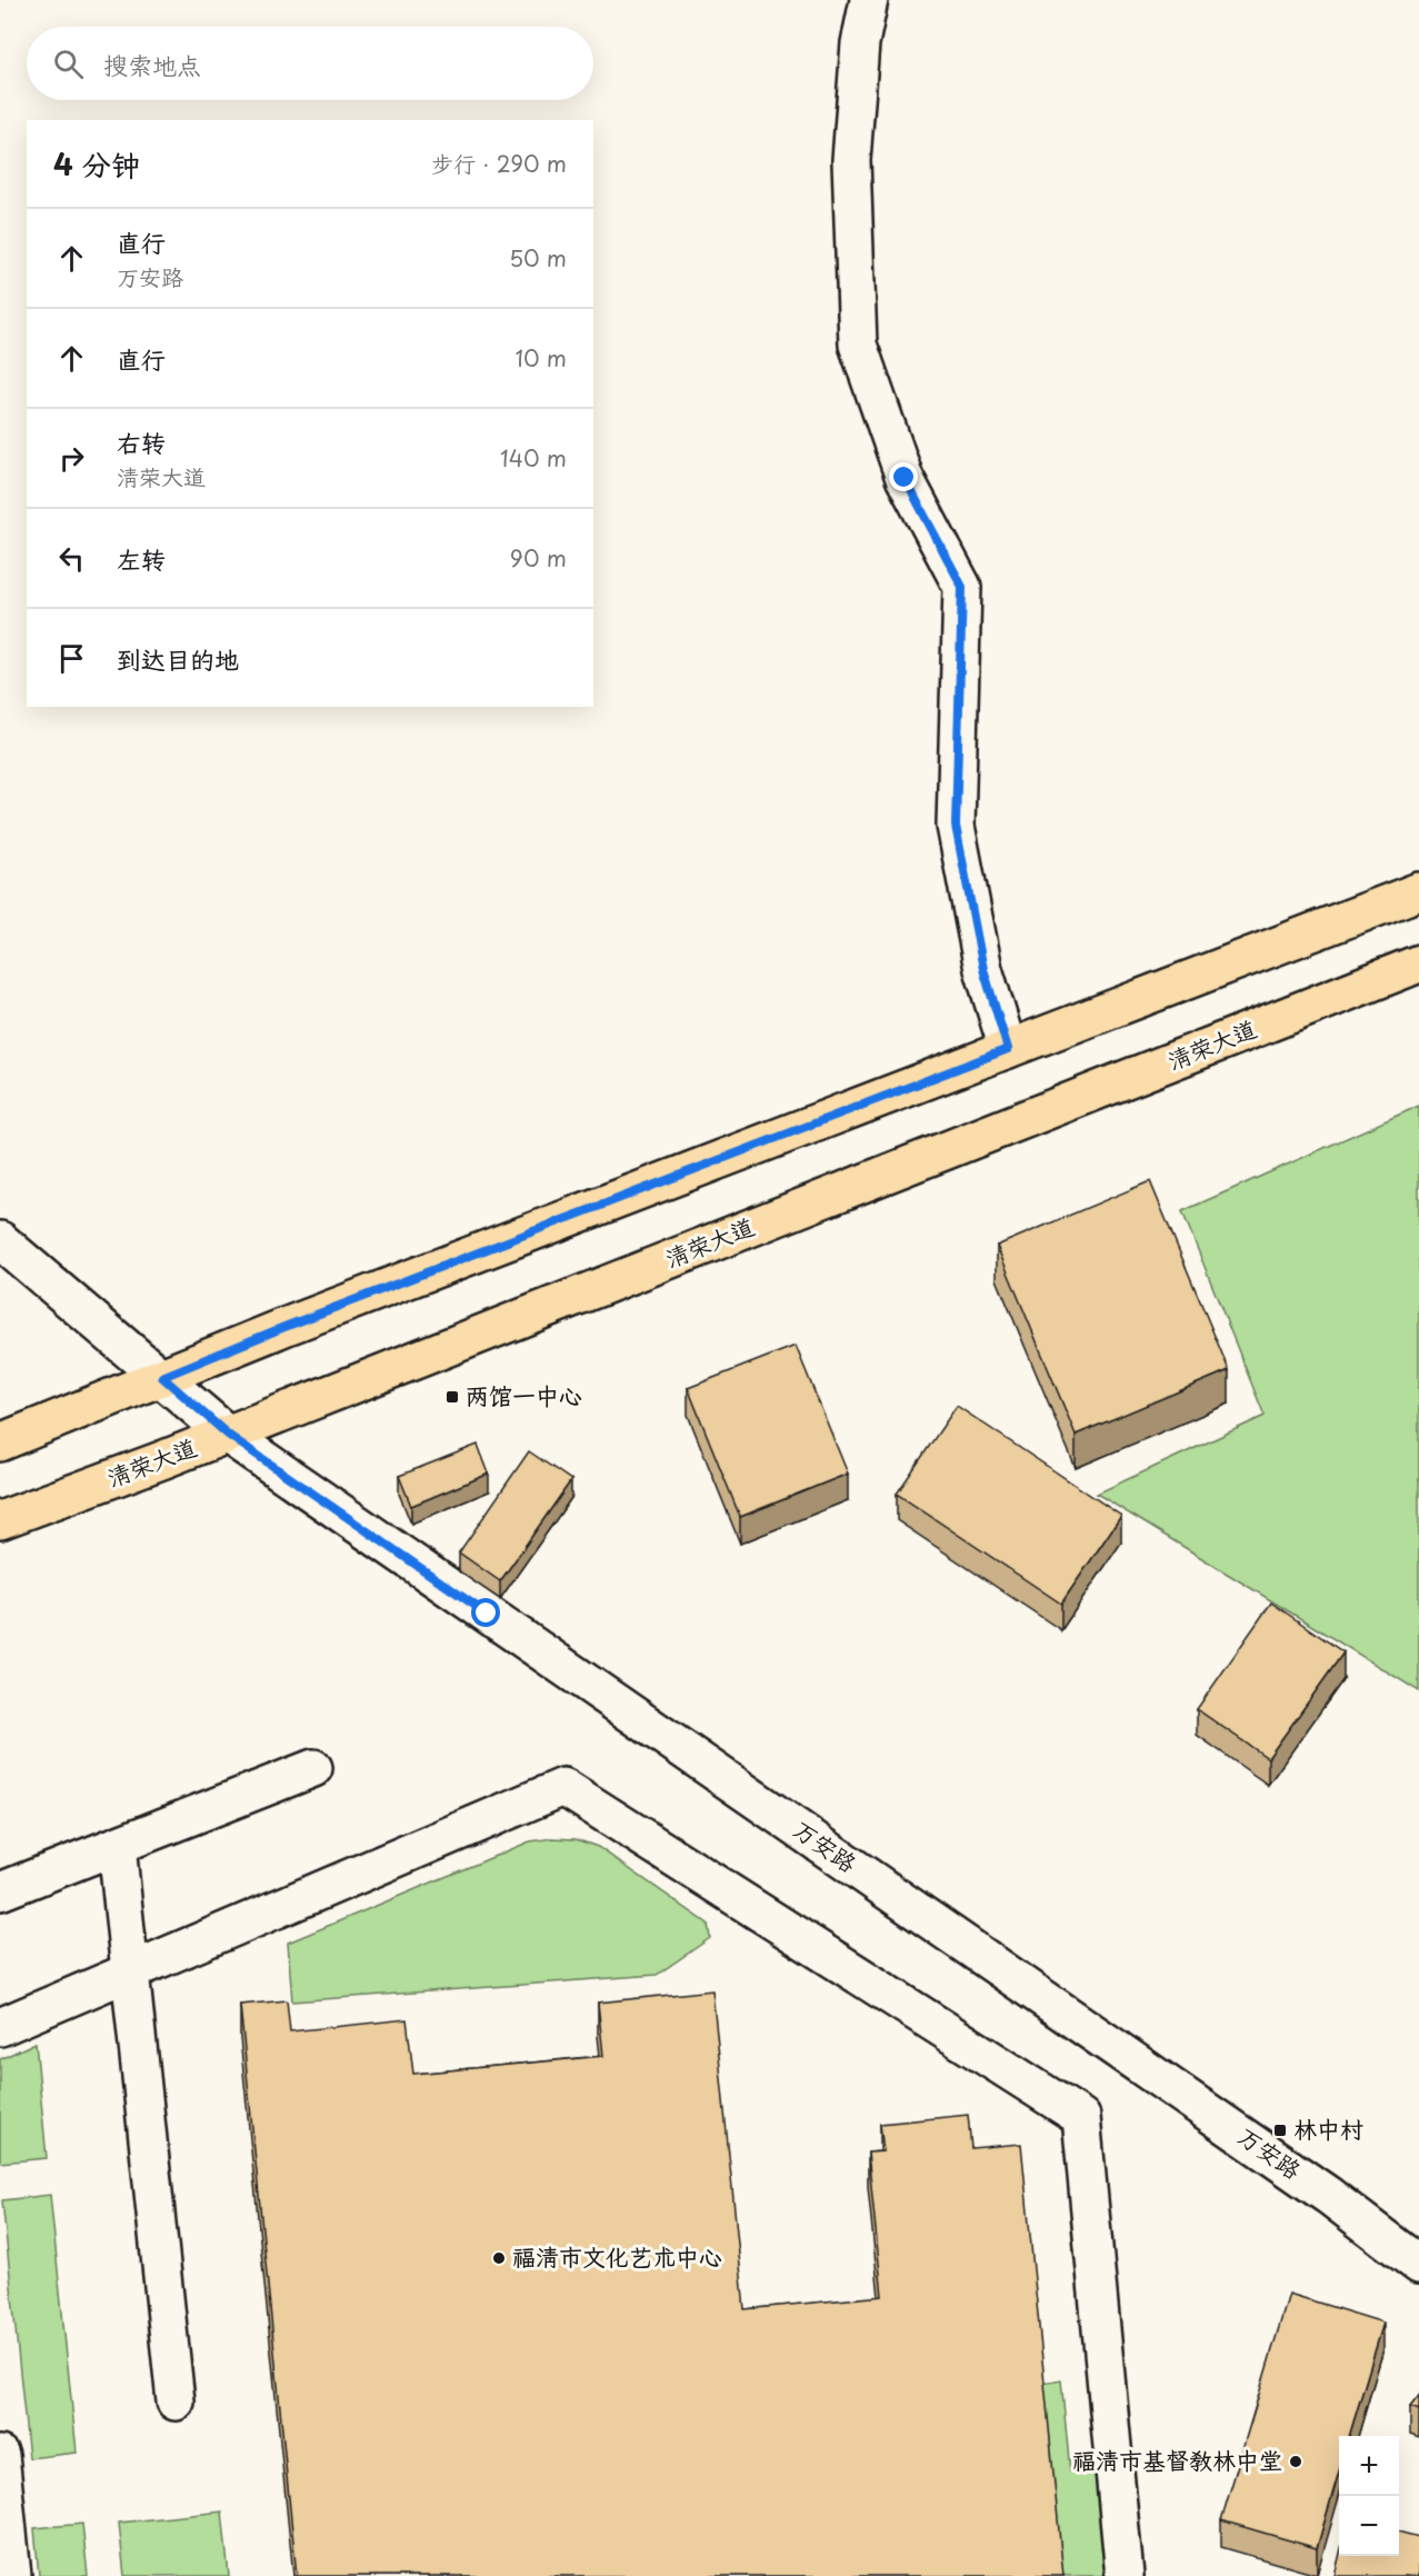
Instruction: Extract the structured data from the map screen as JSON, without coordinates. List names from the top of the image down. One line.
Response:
{"streets":{"main road":["清荣大道"],"street":["万安路"]},"crossings":[["清荣大道","万安路"]],"places":{"transit":["两馆一中心","林中村"],"other":["福清市文化艺术中心","福清市基督教林中堂"]},"page":{"search":"搜索地点","heading":["4 分钟","步行 · 290 m"],"list":[["直行","万安路","50 m"],["直行","10 m"],["右转","清荣大道","140 m"],["左转","90 m"],"到达目的地"],"map_buttons":["+","−"]}}
